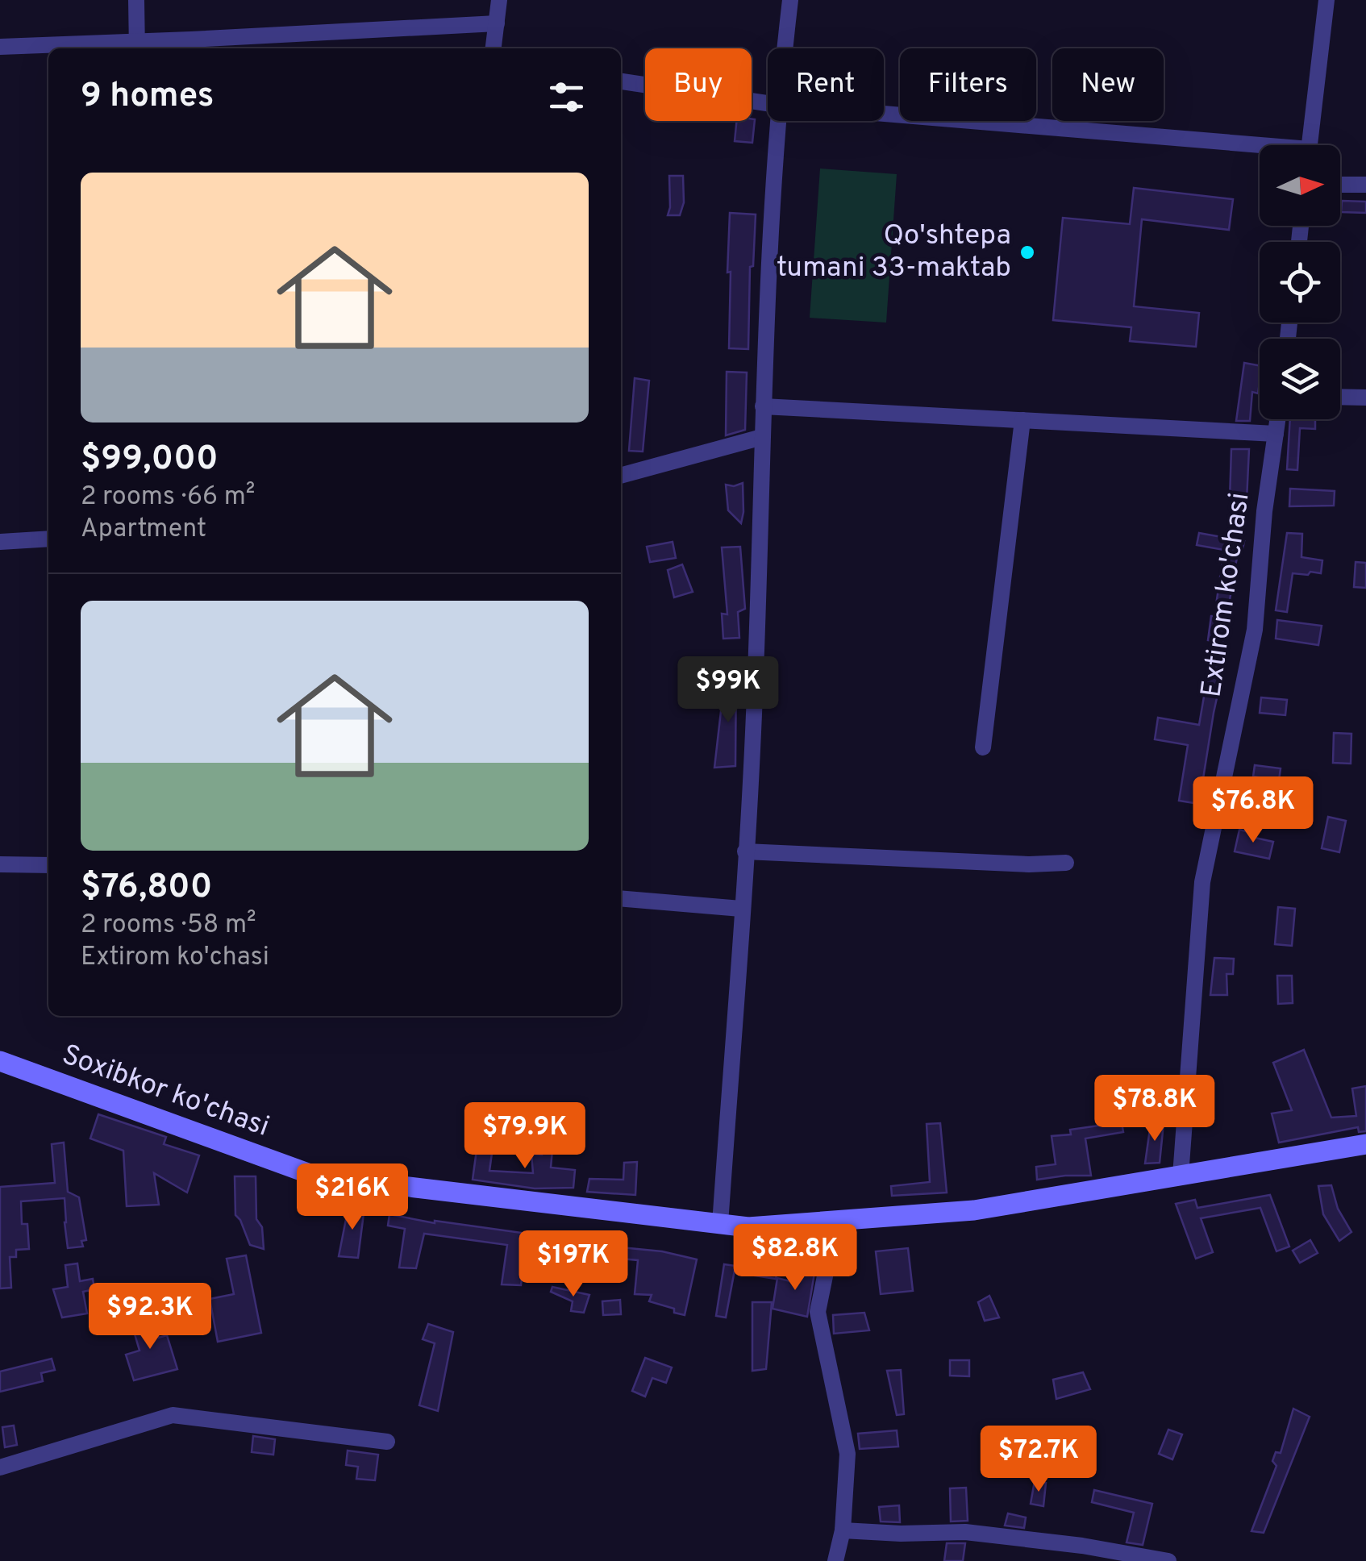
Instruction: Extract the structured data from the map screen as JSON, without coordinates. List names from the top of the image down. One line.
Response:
{"streets":{"main road":["Soxibkor ko'chasi"],"street":["Extirom ko'chasi"]},"crossings":[["Extirom ko'chasi","Soxibkor ko'chasi"]],"places":["Qo'shtepa tumani 33-maktab"],"north":"right","page":{"chip":["Buy","Rent","Filters","New"],"heading":"9 homes","list":[{"name":"$99,000","note":"2 rooms · 66 m² · Apartment"},{"name":"$76,800","note":"2 rooms · 58 m² · Extirom ko'chasi"}],"price":["$99K","$76.8K","$78.8K","$79.9K","$216K","$82.8K","$197K","$92.3K","$72.7K"]}}
